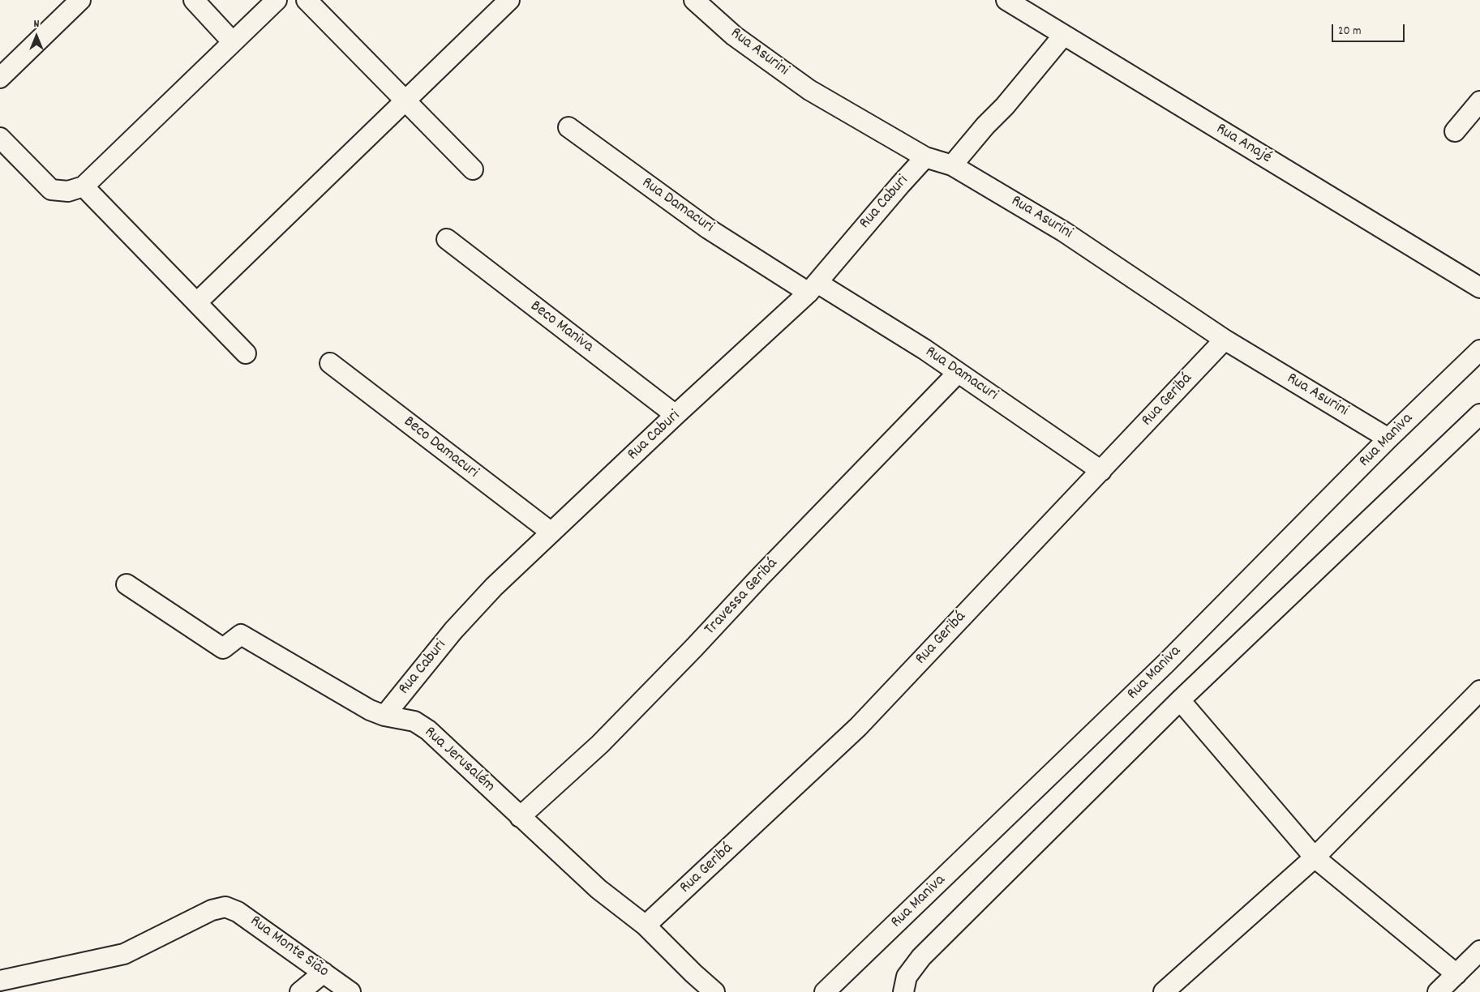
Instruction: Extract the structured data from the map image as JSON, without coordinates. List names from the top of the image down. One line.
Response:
{"streets":{"street":["Rua Asurini","Rua Anajé","Rua Caburi","Rua Damacuri","Beco Maniva","Rua Geribá","Rua Maniva","Beco Damacuri","Travessa Geribá","Rua Jerusalém","Rua Monte Sião"]},"crossings":[["Rua Asurini","Rua Caburi"],["Rua Asurini","Rua Geribá"],["Rua Asurini","Rua Maniva"],["Rua Caburi","Rua Damacuri"],["Rua Caburi","Beco Maniva"],["Rua Caburi","Beco Damacuri"],["Rua Caburi","Rua Jerusalém"],["Rua Damacuri","Rua Geribá"],["Rua Damacuri","Travessa Geribá"],["Rua Geribá","Rua Jerusalém"],["Travessa Geribá","Rua Jerusalém"]],"scale_bar":"20 m","north":"top"}
